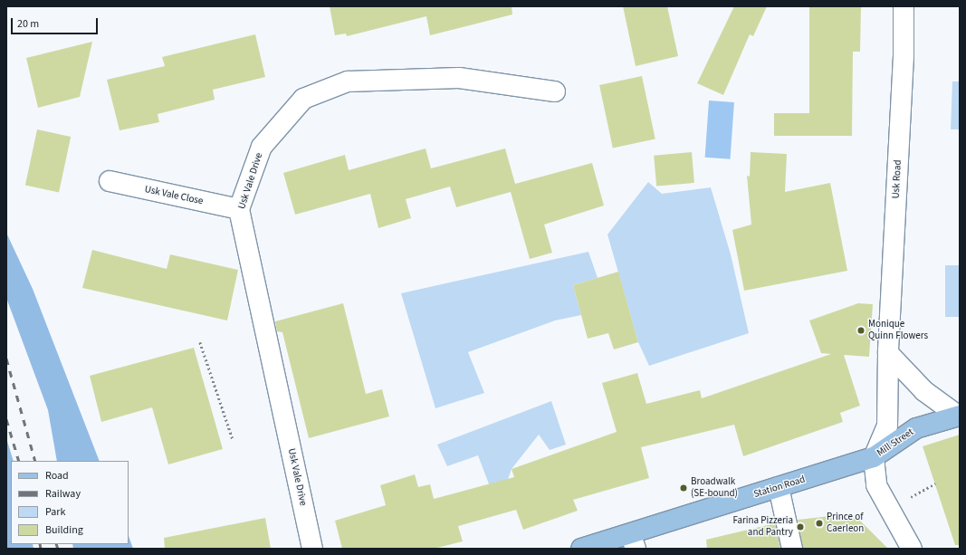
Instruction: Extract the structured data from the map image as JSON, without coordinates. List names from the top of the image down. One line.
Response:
{"streets":{"main road":["Mill Street","Station Road"],"street":["Usk Road","Usk Vale Drive","Usk Vale Close"]},"crossings":[["Usk Road","Mill Street"],["Usk Road","Station Road"],["Usk Vale Drive","Usk Vale Close"],["Mill Street","Station Road"]],"places":["Monique Quinn Flowers","Broadwalk (SE-bound)","Prince of Caerleon","Farina Pizzeria and Pantry"],"legend":["Road","Railway","Park","Building"],"scale_bar":"20 m"}
